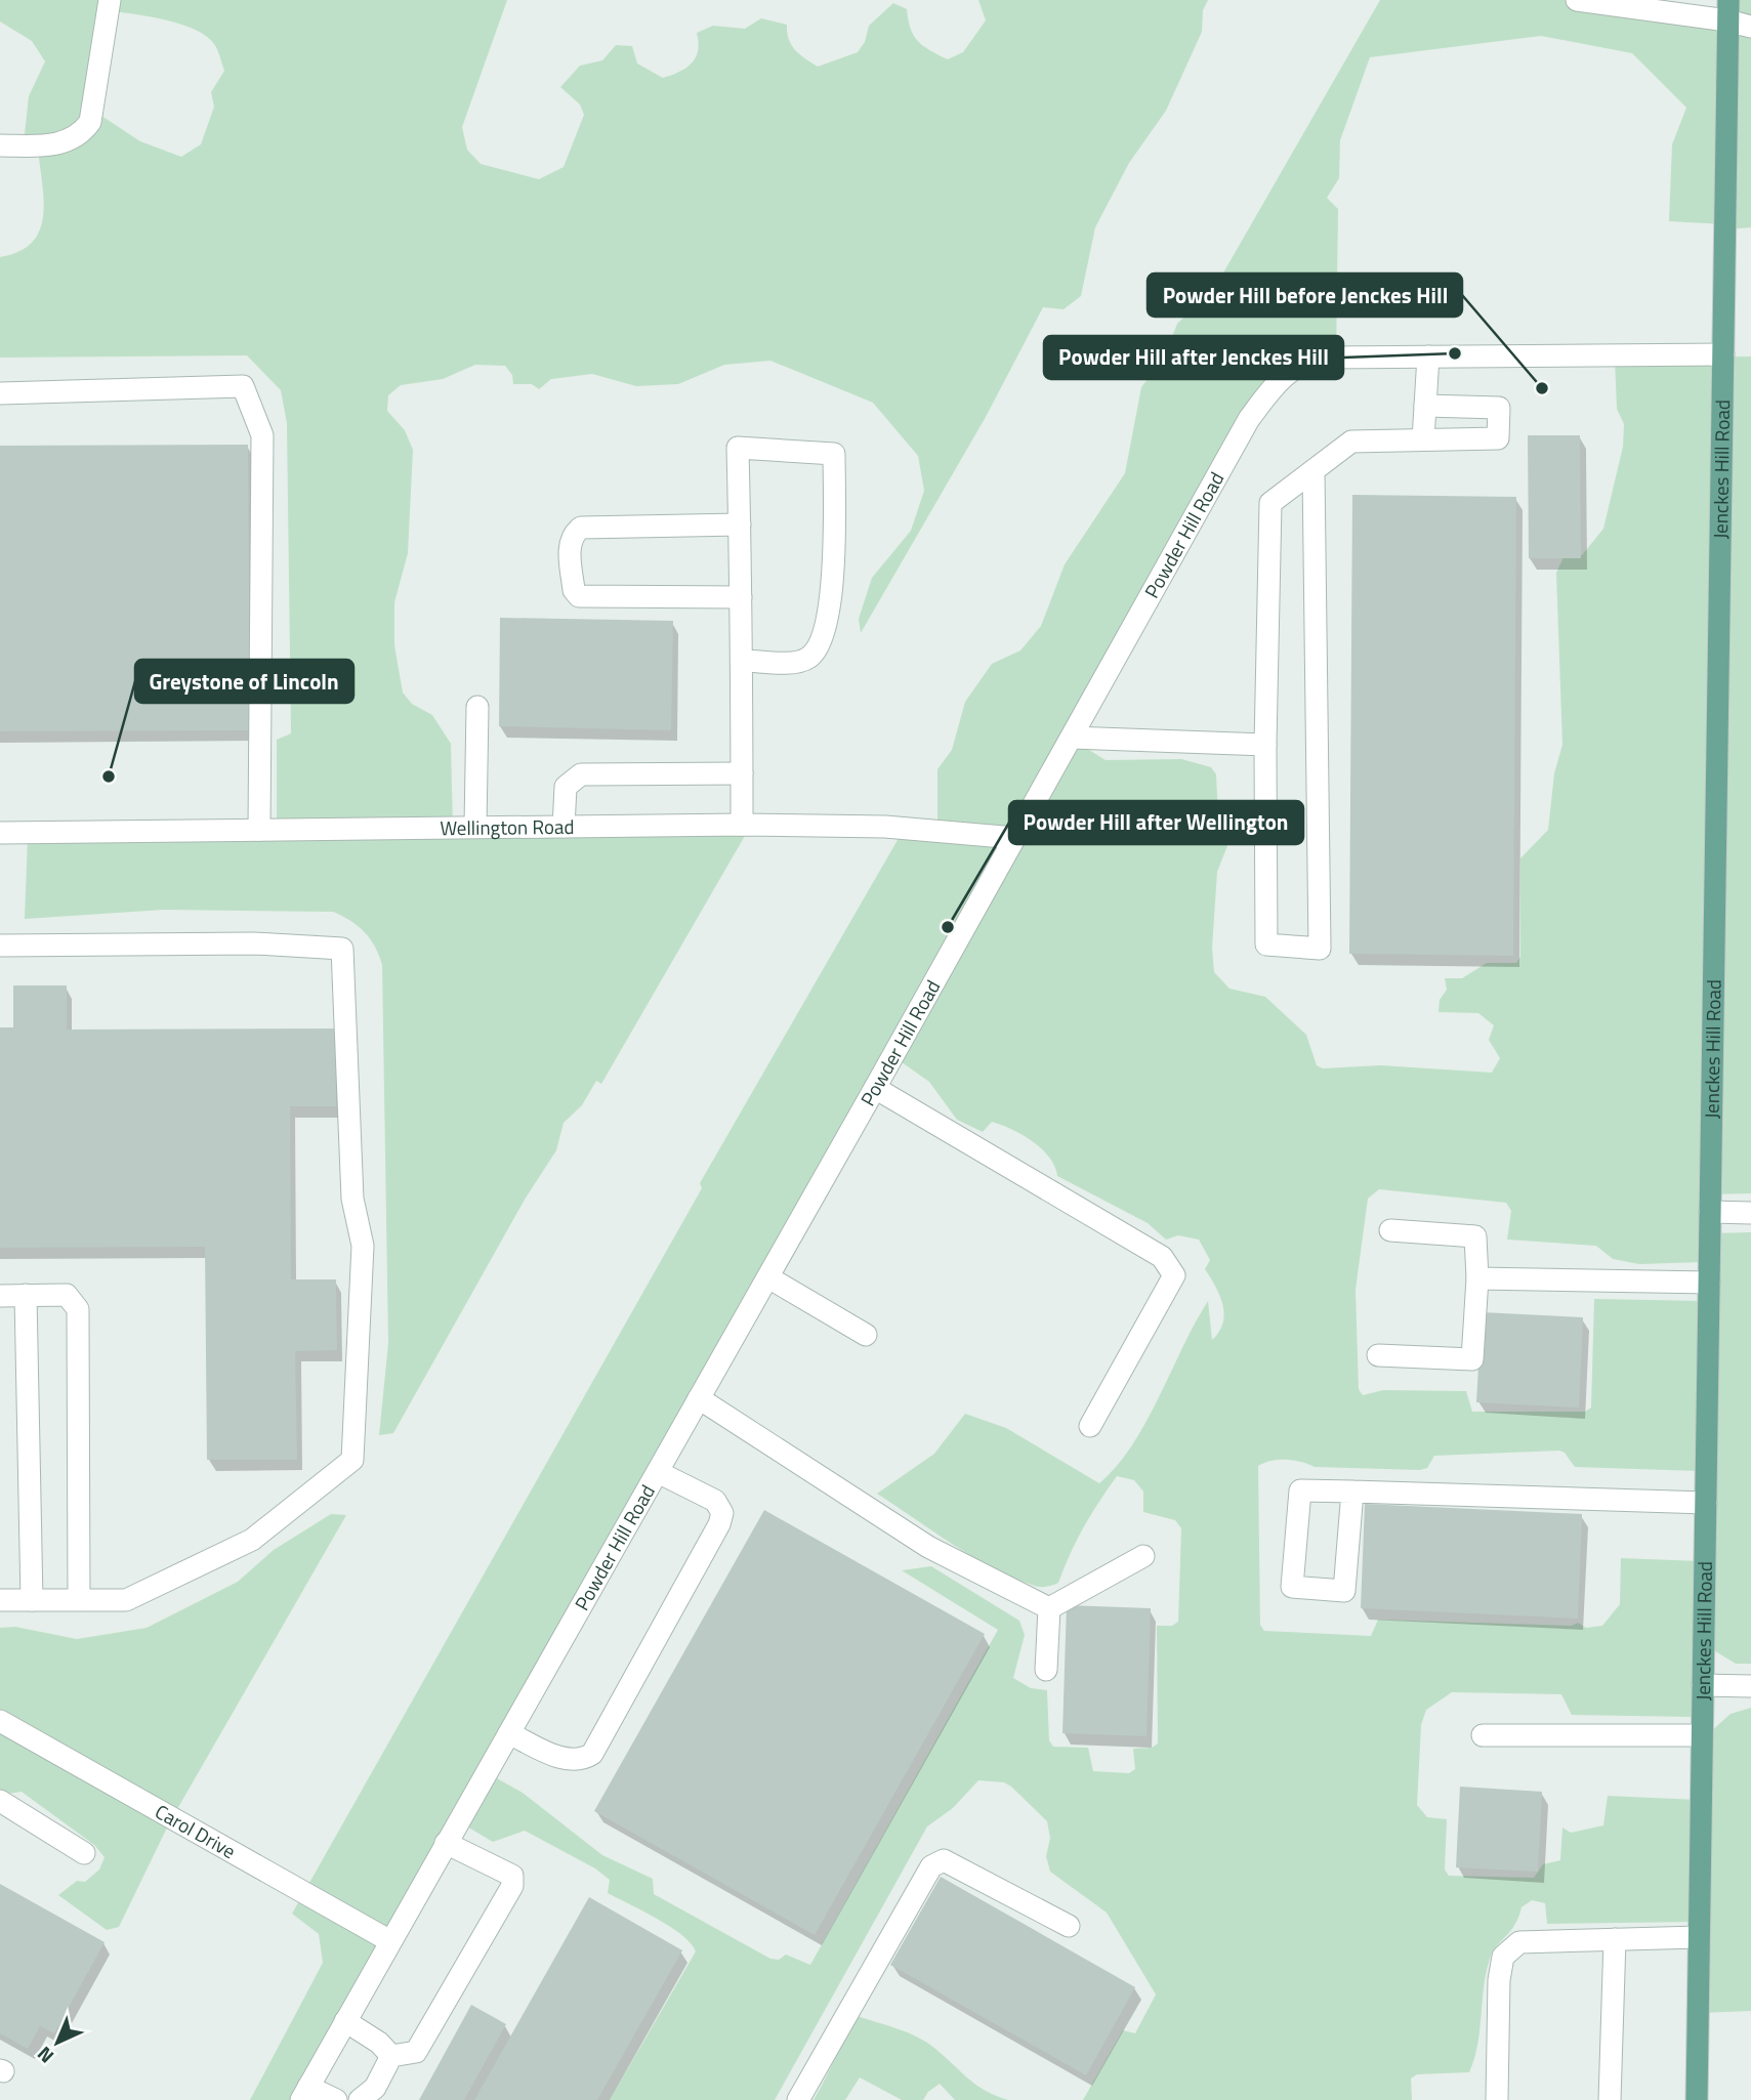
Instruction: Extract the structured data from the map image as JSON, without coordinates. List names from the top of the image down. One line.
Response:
{"streets":{"main road":["Jenckes Hill Road"],"street":["Powder Hill Road","Wellington Road","Carol Drive"]},"crossings":[["Jenckes Hill Road","Powder Hill Road"],["Powder Hill Road","Wellington Road"],["Powder Hill Road","Carol Drive"]],"places":["Powder Hill after Jenckes Hill","Powder Hill before Jenckes Hill","Greystone of Lincoln","Powder Hill after Wellington"],"north":"bottom left"}
